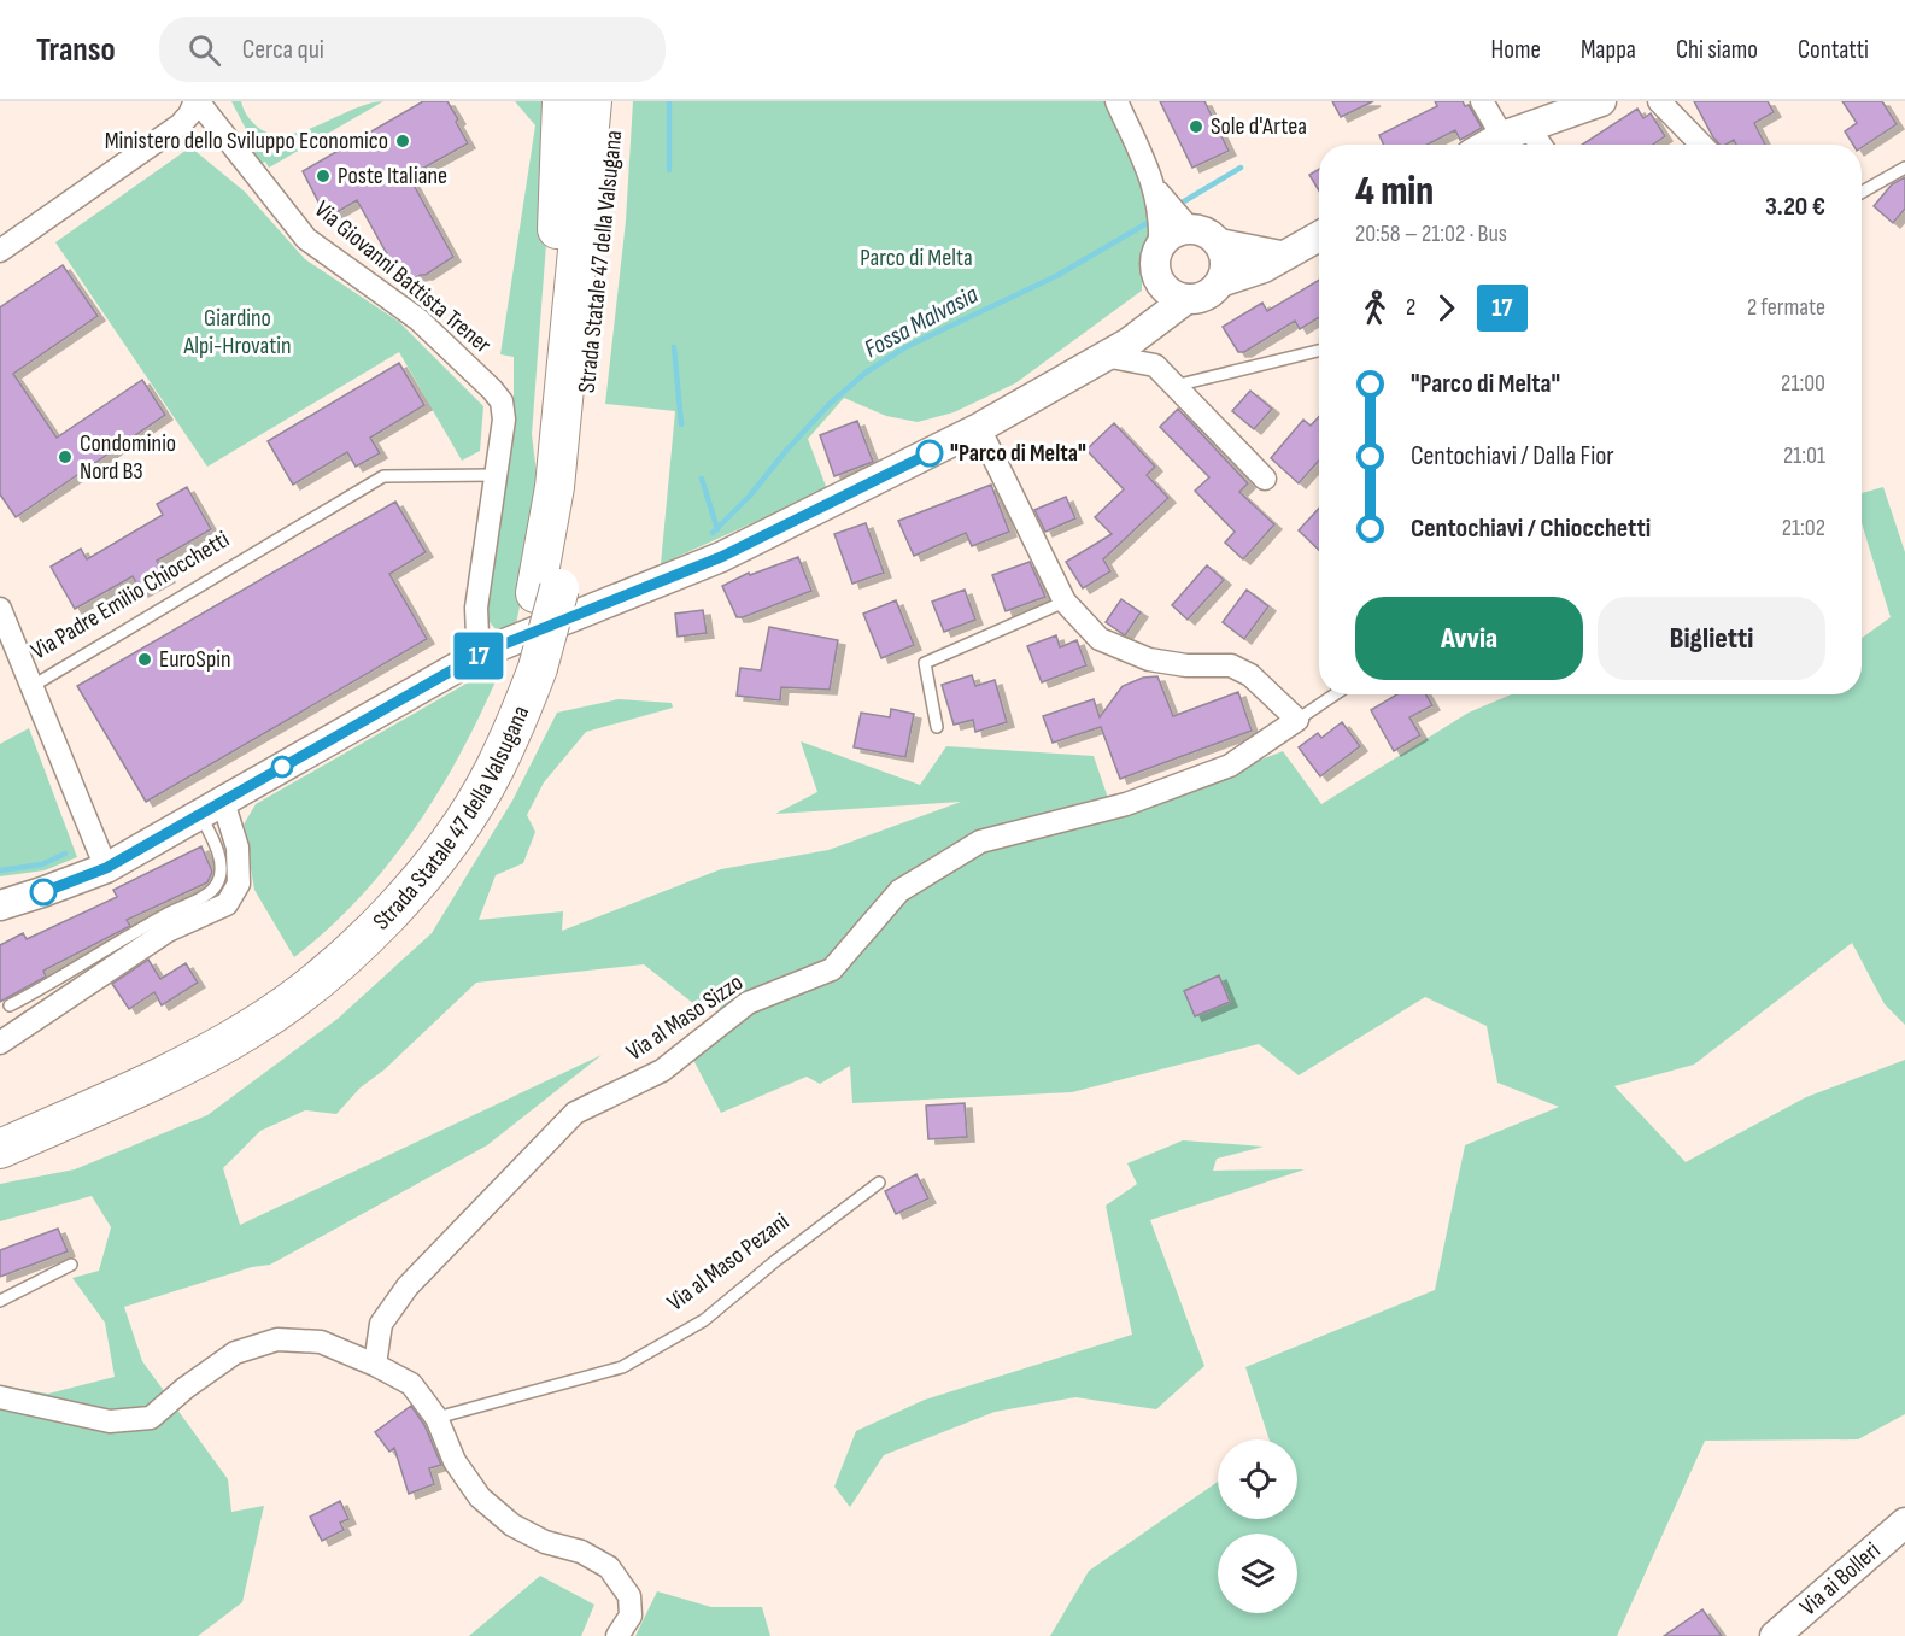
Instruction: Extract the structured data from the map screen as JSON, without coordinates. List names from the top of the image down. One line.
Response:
{"streets":{"highway":["Strada Statale 47 della Valsugana"],"street":["Via Giovanni Battista Trener","Via Padre Emilio Chiocchetti","Via al Maso Sizzo","Via ai Bolleri"],"lane":["Via al Maso Pezani"]},"crossings":[["Strada Statale 47 della Valsugana","Via Giovanni Battista Trener"],["Via Giovanni Battista Trener","Via Padre Emilio Chiocchetti"]],"water":["Fossa Malvasia"],"parks":["Parco di Melta","Giardino Alpi-Hrovatin"],"places":["Sole d'Artea","Ministero dello Sviluppo Economico","Poste Italiane","\"Parco di Melta\"","Condominio Nord B3","EuroSpin"],"lines":["bus line 17"],"page":{"header":"Transo","search":"Cerca qui","nav":["Home","Mappa","Chi siamo","Contatti"],"on_map":"17","heading":["4 min","20:58 – 21:02 · Bus","3.20 €"],"legs":["2","17","2 fermate"],"list":[{"name":"\"Parco di Melta\"","value":"21:00"},{"name":"Centochiavi / Dalla Fior","value":"21:01"},{"name":"Centochiavi / Chiocchetti","value":"21:02"}],"buttons":["Avvia","Biglietti"]}}
